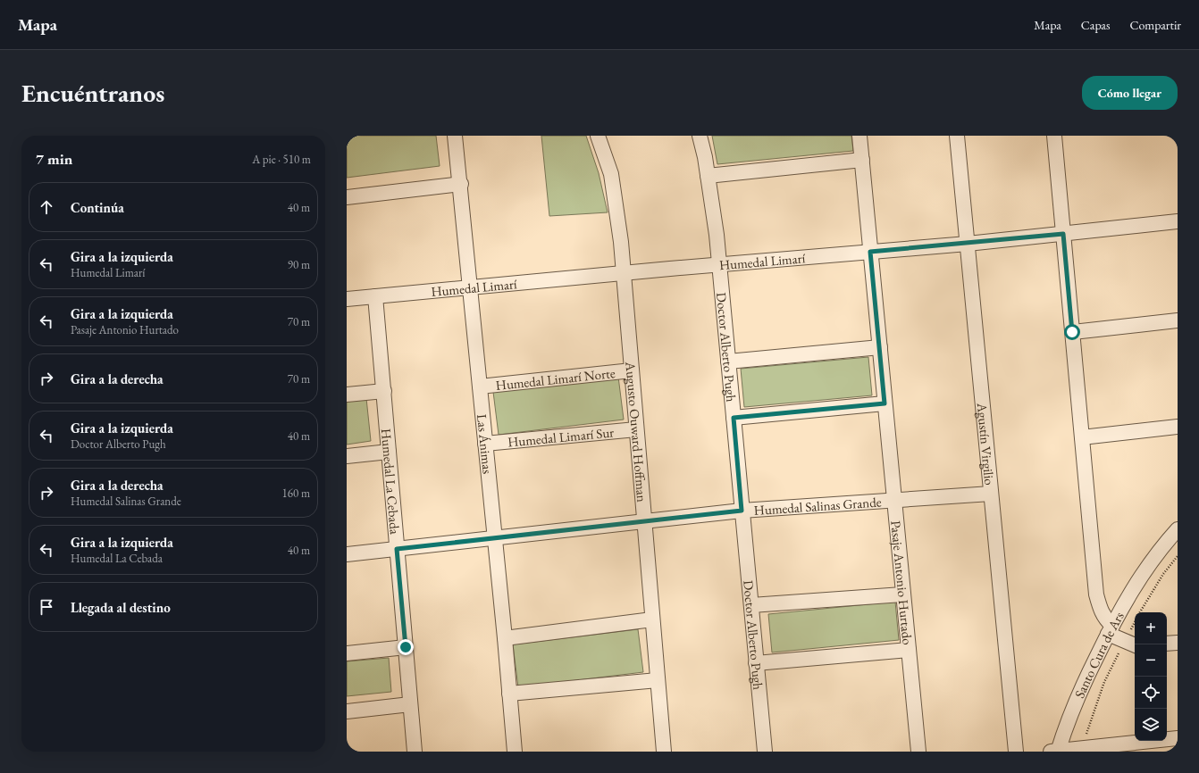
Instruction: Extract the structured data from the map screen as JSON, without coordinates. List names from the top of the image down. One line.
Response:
{"streets":{"street":["Humedal Limarí","Doctor Alberto Pugh","Humedal Limarí Norte","Augusto Ouward Hoffman","Humedal Limarí Sur","Las Ánimas","Agustín Virgilio","Humedal La Cebada","Humedal Salinas Grande","Pasaje Antonio Hurtado","Santo Cura de Ars"]},"crossings":[["Humedal Limarí","Doctor Alberto Pugh"],["Humedal Limarí","Augusto Ouward Hoffman"],["Humedal Limarí","Las Ánimas"],["Humedal Limarí","Agustín Virgilio"],["Humedal Limarí","Humedal La Cebada"],["Humedal Limarí","Pasaje Antonio Hurtado"],["Doctor Alberto Pugh","Humedal Salinas Grande"],["Humedal Limarí Norte","Augusto Ouward Hoffman"],["Humedal Limarí Norte","Las Ánimas"],["Augusto Ouward Hoffman","Humedal Limarí Sur"],["Augusto Ouward Hoffman","Humedal Salinas Grande"],["Humedal Limarí Sur","Las Ánimas"],["Las Ánimas","Humedal Salinas Grande"],["Agustín Virgilio","Humedal Salinas Grande"],["Humedal La Cebada","Humedal Salinas Grande"],["Humedal Salinas Grande","Pasaje Antonio Hurtado"]],"page":{"header":"Mapa","nav":["Mapa","Capas","Compartir"],"buttons":"Cómo llegar","title":"Encuéntranos","heading":["7 min","A pie · 510 m"],"list":[["Continúa","40 m"],["Gira a la izquierda","Humedal Limarí","90 m"],["Gira a la izquierda","Pasaje Antonio Hurtado","70 m"],["Gira a la derecha","70 m"],["Gira a la izquierda","Doctor Alberto Pugh","40 m"],["Gira a la derecha","Humedal Salinas Grande","160 m"],["Gira a la izquierda","Humedal La Cebada","40 m"],"Llegada al destino"],"map_buttons":["+","−"]}}
